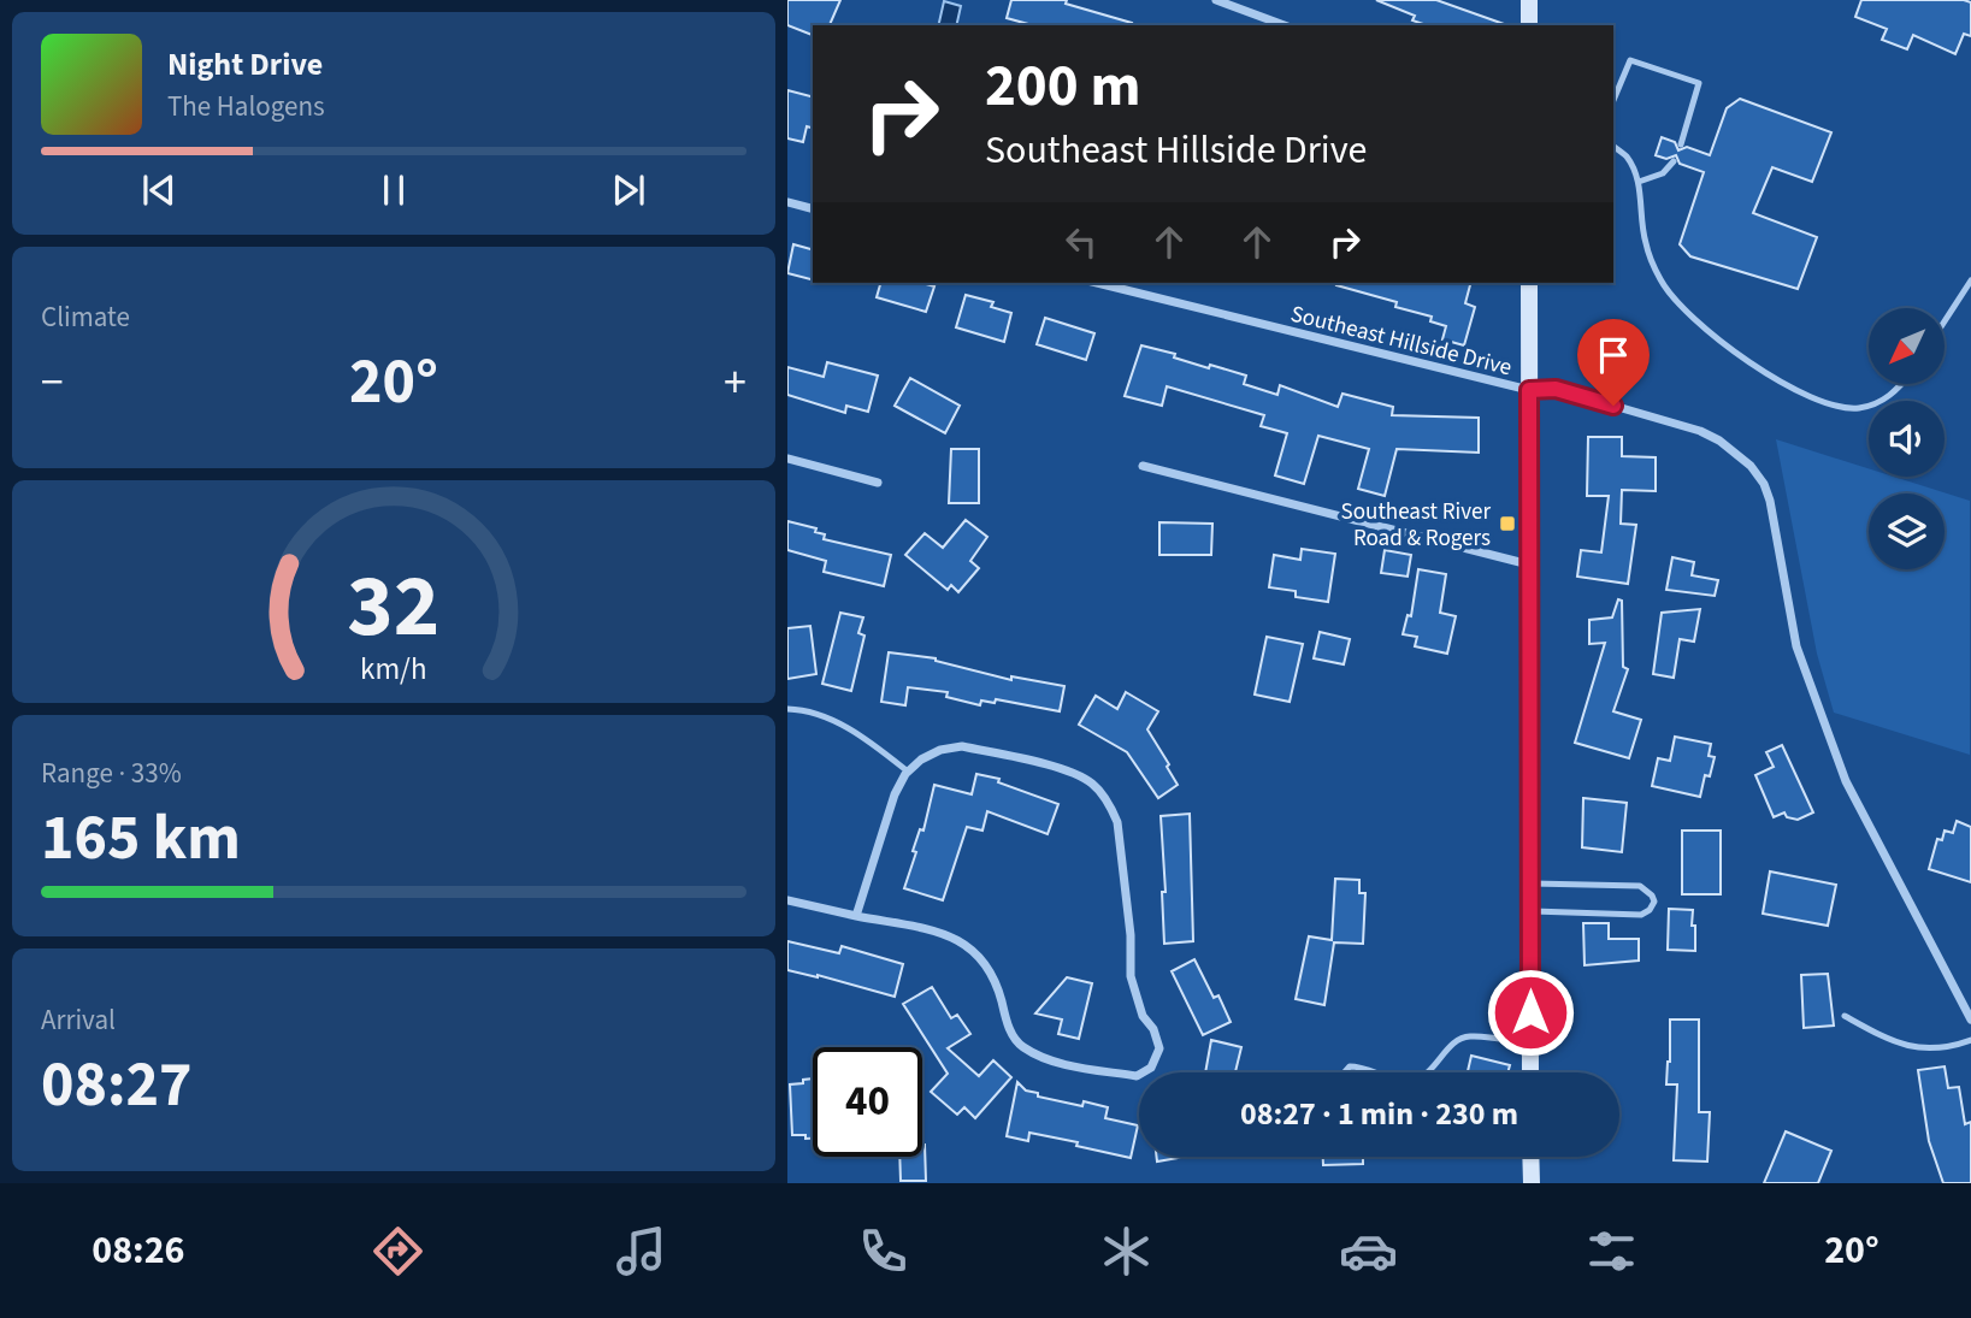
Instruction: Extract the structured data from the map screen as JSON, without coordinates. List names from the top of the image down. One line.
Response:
{"streets":{"street":["Southeast Hillside Drive"]},"places":{"transit":["Southeast River Road & Rogers"]},"north":"bottom left","page":{"turn":["200 m","Southeast Hillside Drive"],"song":["Night Drive","The Halogens"],"tile":["Climate",["Range · 33%","165 km"],["Arrival","08:27"]],"heat":["−","20°","+"],"limit":"40","trip":"08:27 · 1 min · 230 m","tabs":["08:26","20°"],"gauge":["32","km/h"]}}
